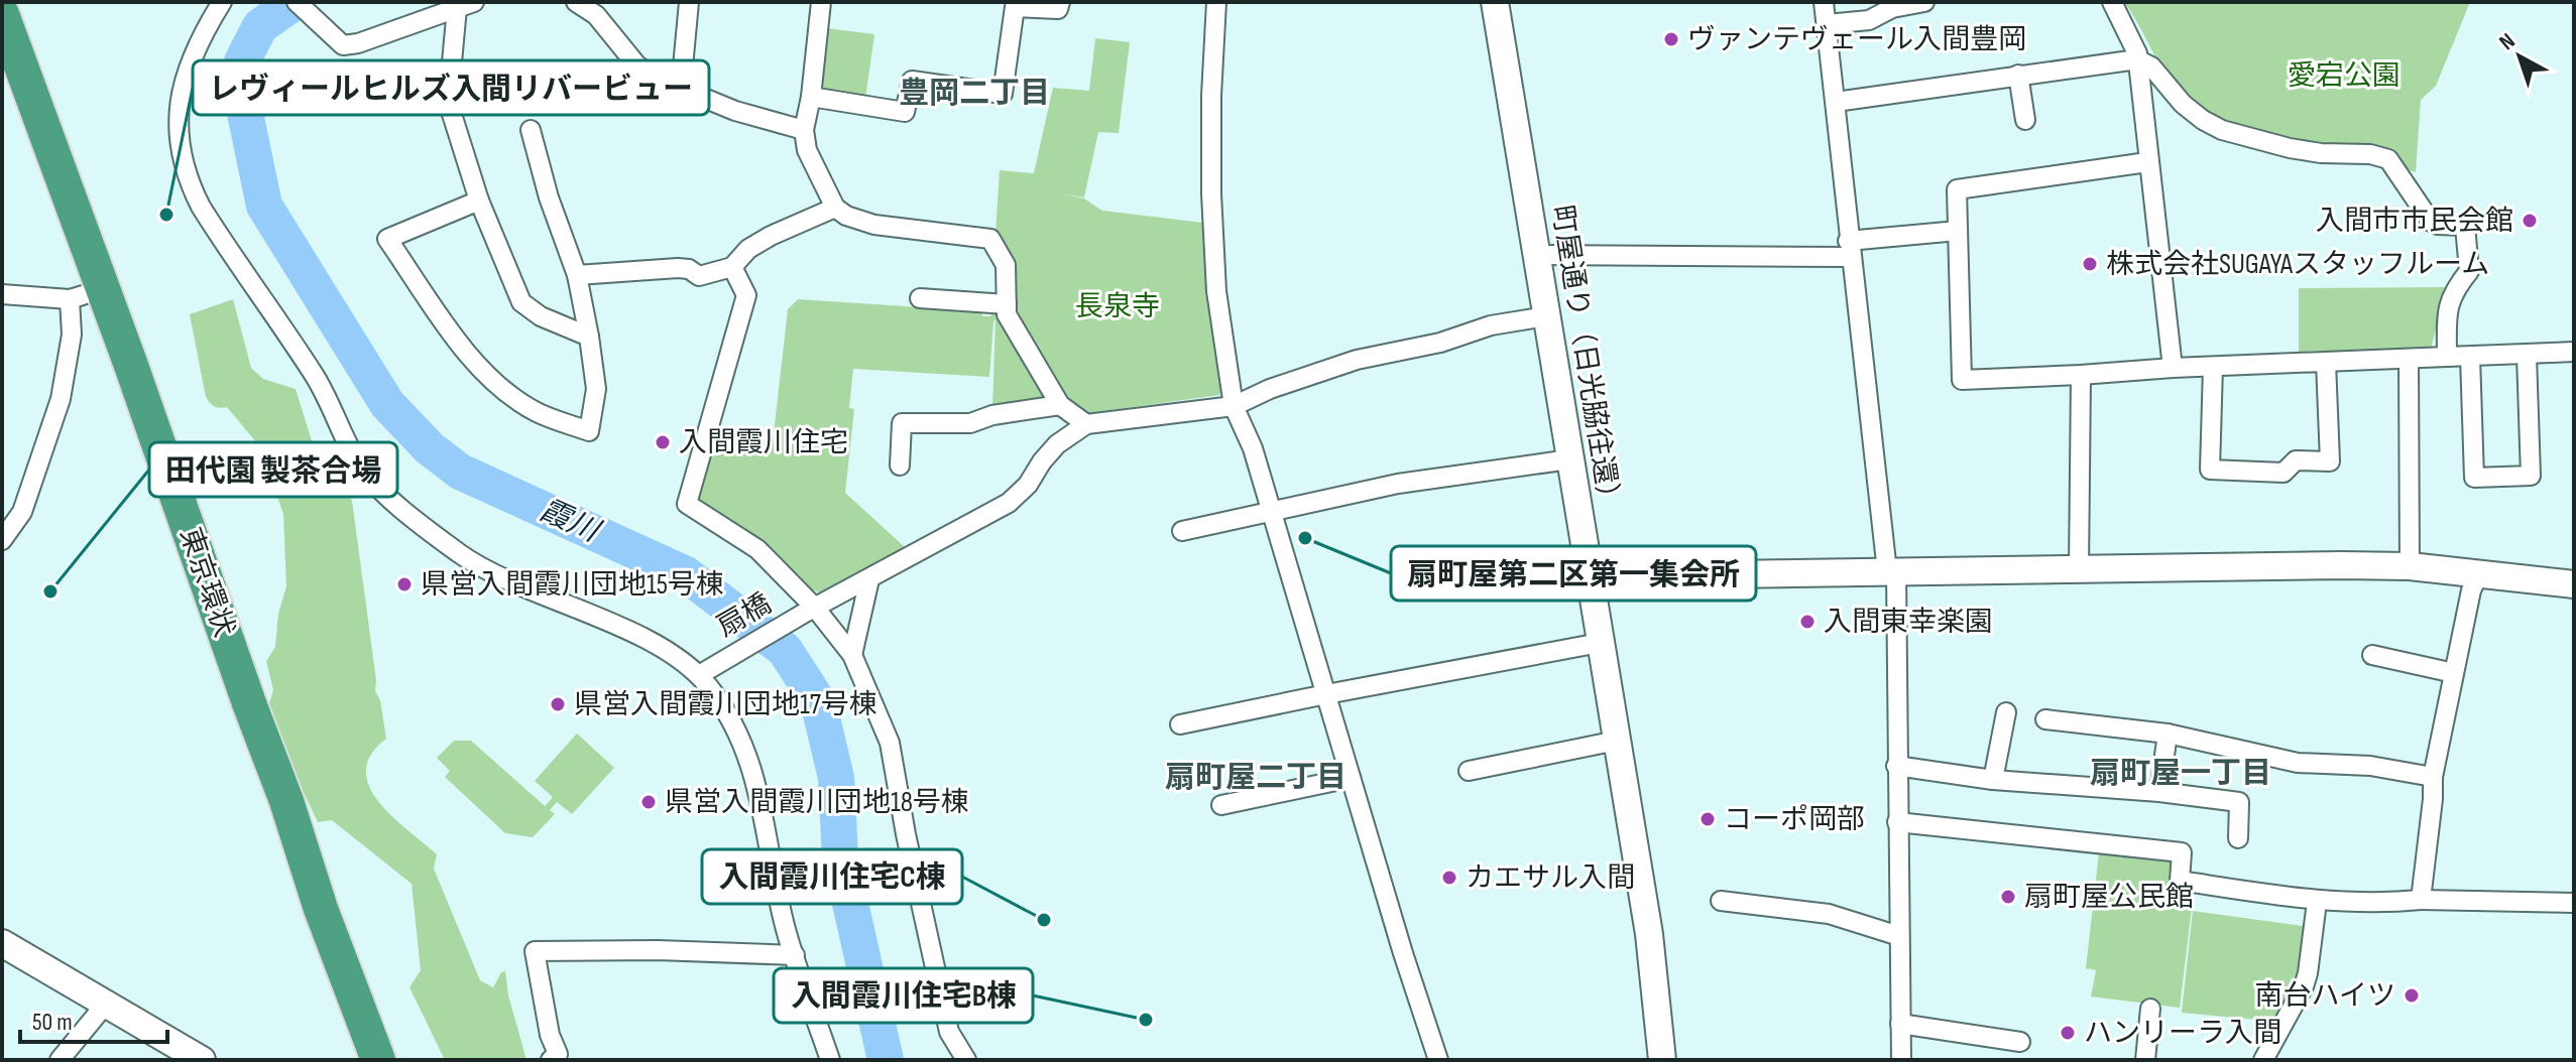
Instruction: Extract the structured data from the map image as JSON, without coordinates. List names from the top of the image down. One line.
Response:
{"streets":{"highway":["東京環状"],"street":["町屋通り（日光脇往還）","扇橋"]},"districts":["豊岡二丁目","扇町屋一丁目","扇町屋二丁目"],"water":["霞川"],"parks":["愛宕公園","長泉寺"],"places":["ヴァンテヴェール入間豊岡","レヴィールヒルズ入間リバービュー","入間市市民会館","株式会社SUGAYAスタッフルーム","入間霞川住宅","扇町屋第二区第一集会所","県営入間霞川団地15号棟","田代園 製茶合場","入間東幸楽園","県営入間霞川団地17号棟","県営入間霞川団地18号棟","コーポ岡部","カエサル入間","扇町屋公民館","入間霞川住宅C棟","南台ハイツ","入間霞川住宅B棟","ハンリーラ入間"],"scale_bar":"50 m","north":"top left"}
